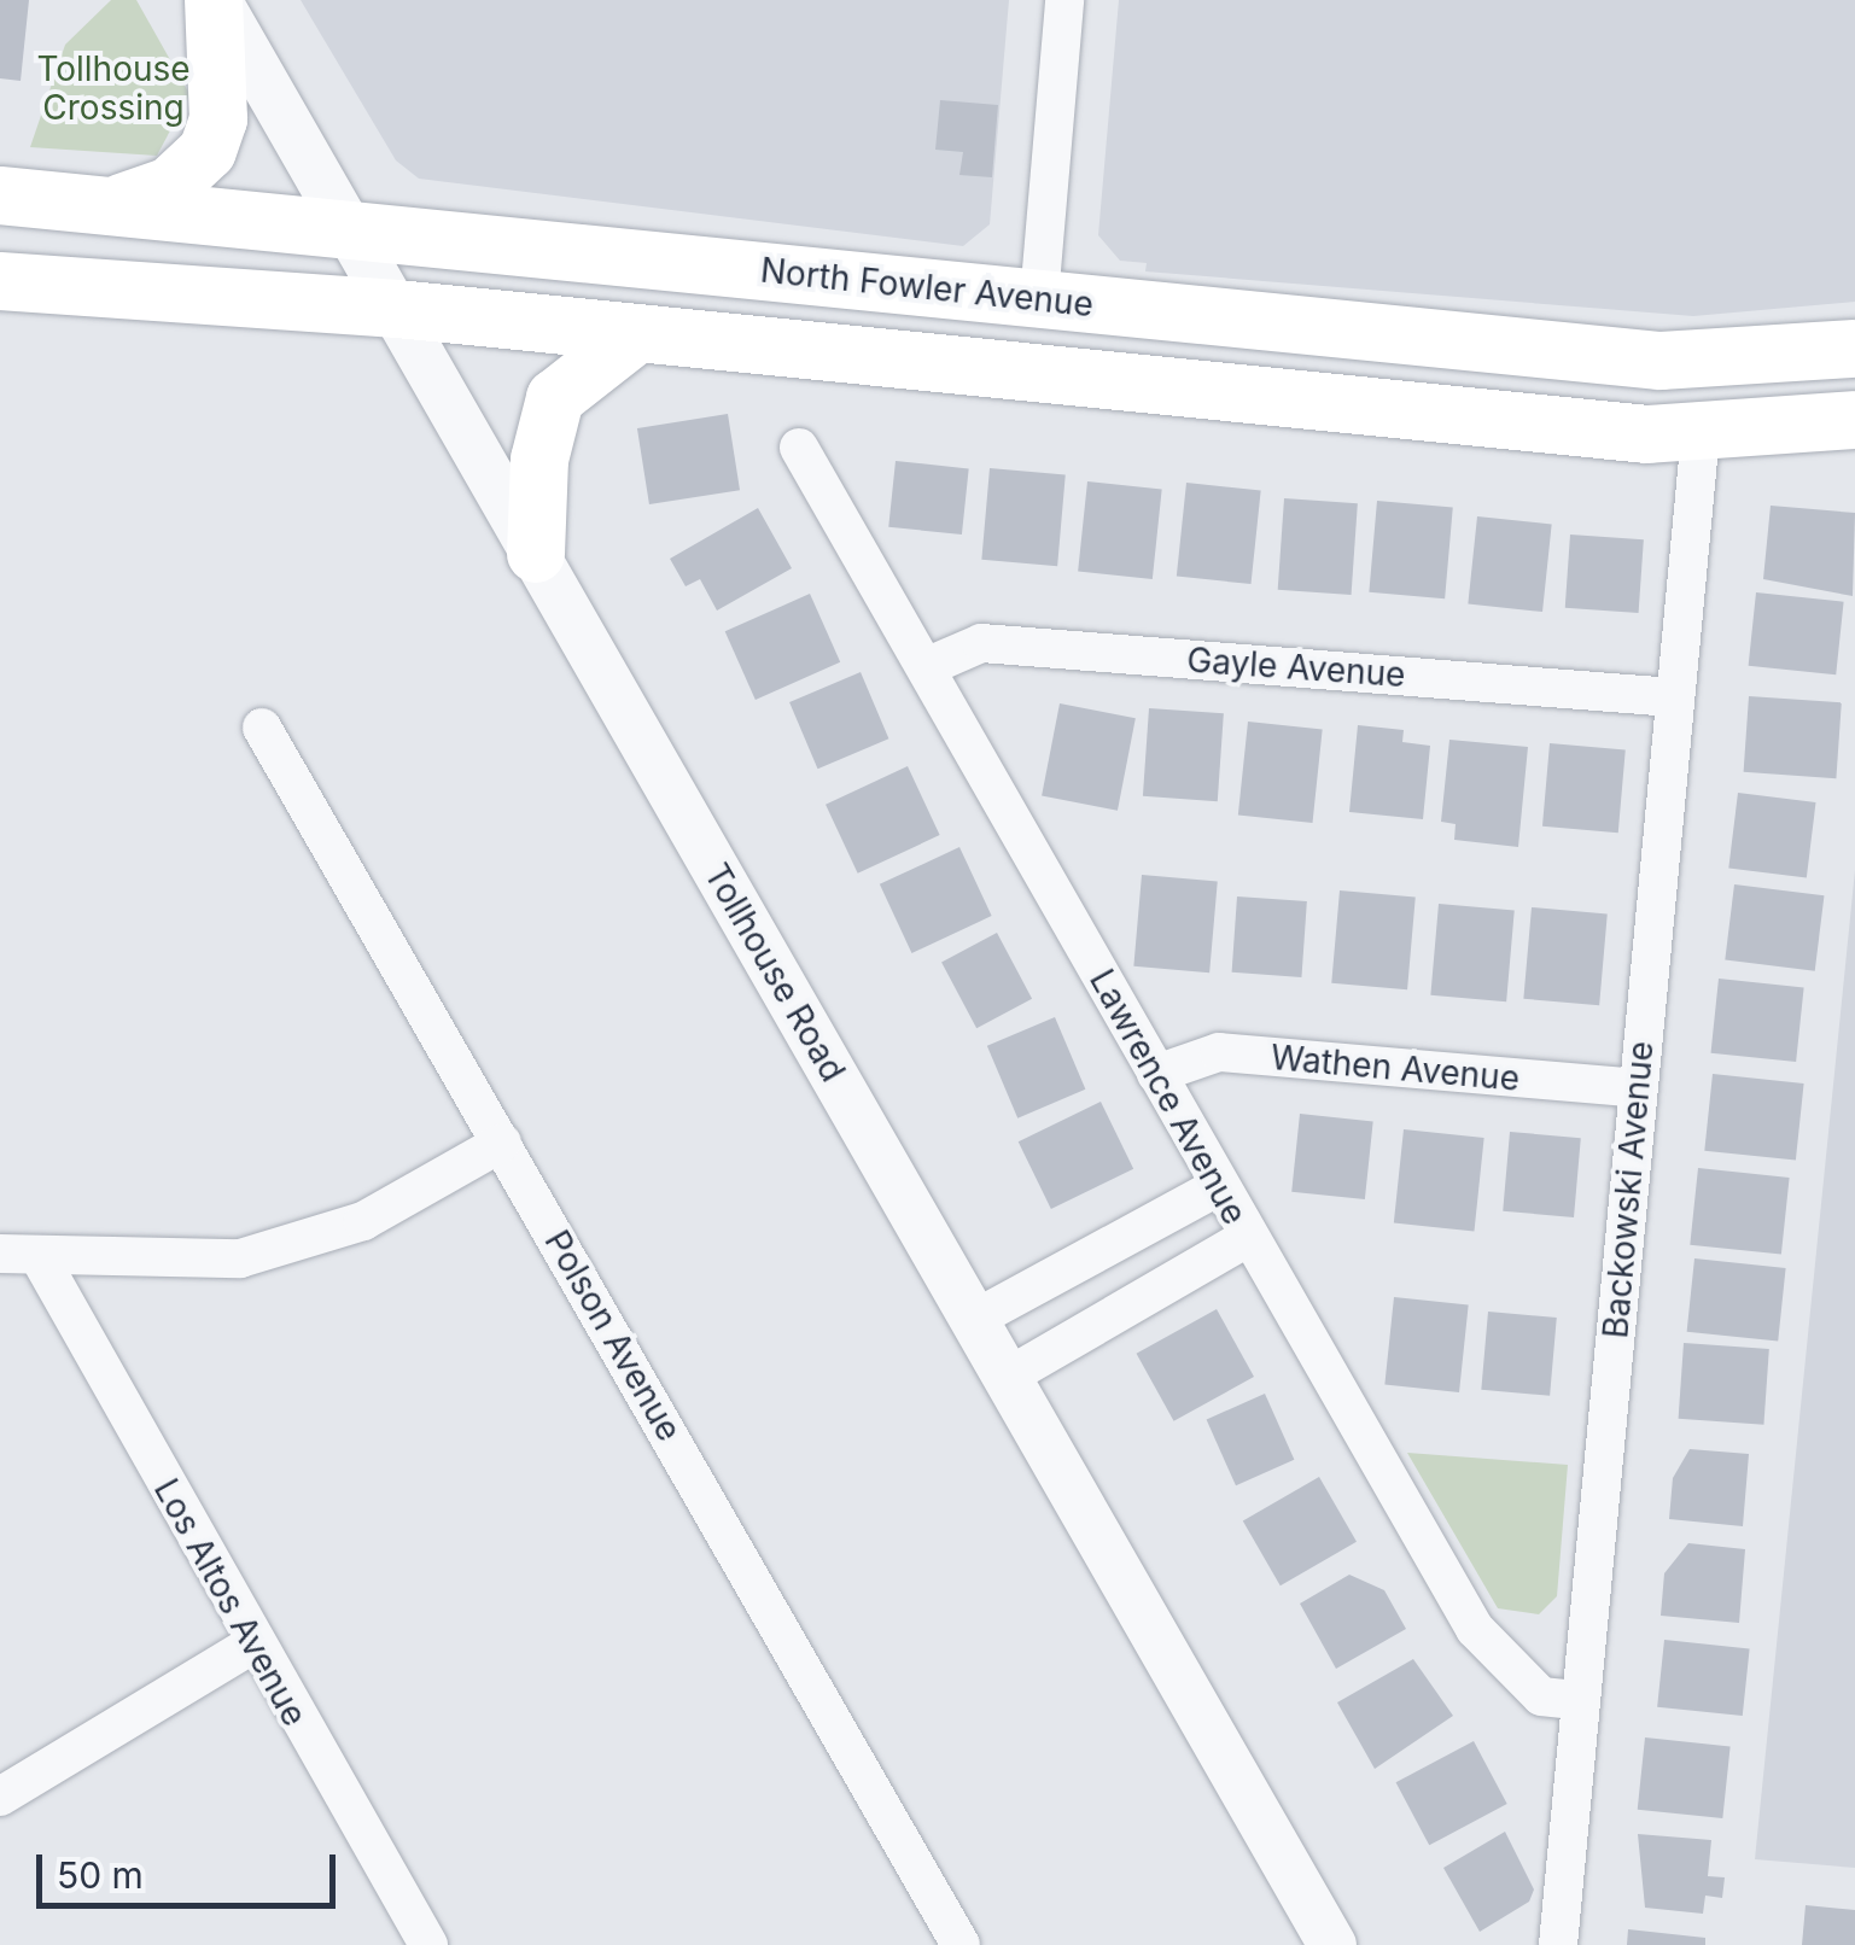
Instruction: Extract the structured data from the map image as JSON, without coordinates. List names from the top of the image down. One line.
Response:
{"streets":{"main road":["North Fowler Avenue"],"street":["Gayle Avenue","Tollhouse Road","Wathen Avenue","Lawrence Avenue","Backowski Avenue","Polson Avenue","Los Altos Avenue"]},"crossings":[["North Fowler Avenue","Tollhouse Road"],["Gayle Avenue","Lawrence Avenue"],["Gayle Avenue","Backowski Avenue"],["Wathen Avenue","Lawrence Avenue"],["Wathen Avenue","Backowski Avenue"],["Lawrence Avenue","Backowski Avenue"]],"parks":["Tollhouse Crossing"],"scale_bar":"50 m"}
